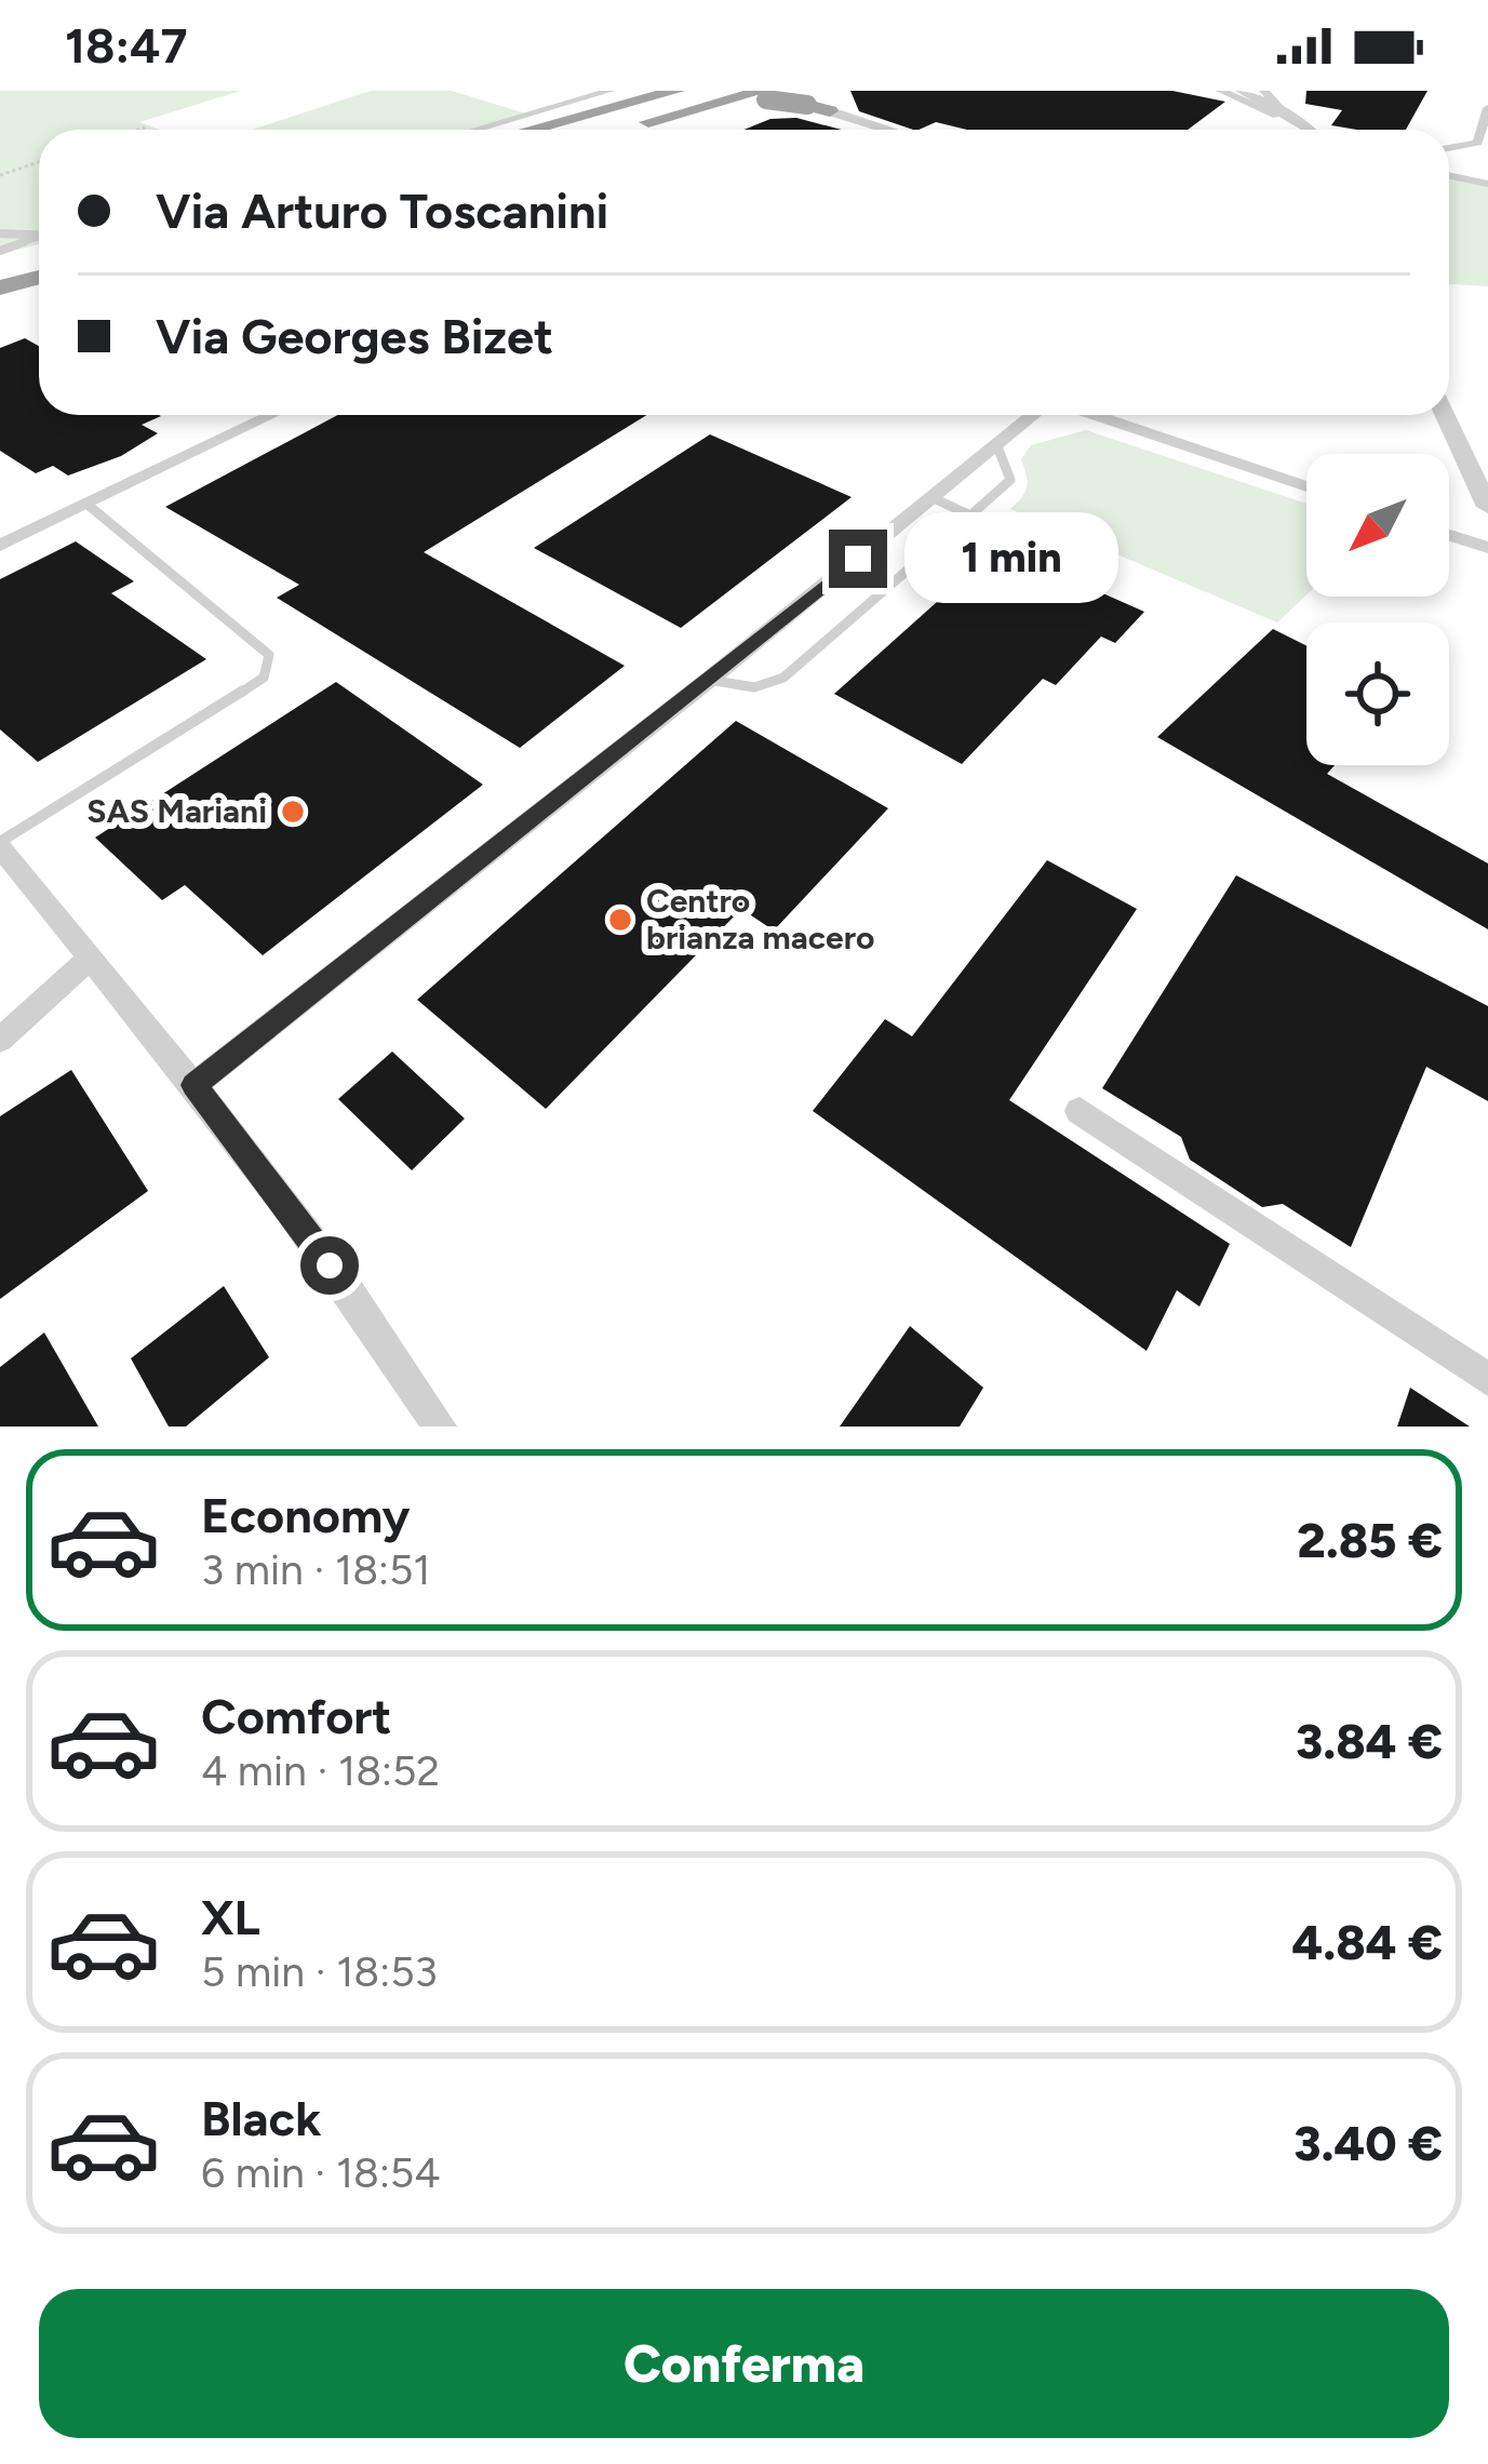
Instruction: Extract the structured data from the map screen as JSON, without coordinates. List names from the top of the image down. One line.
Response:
{"places":["SAS Mariani","Centro brianza macero"],"north":"bottom left","page":{"status":"18:47","banner":["Via Arturo Toscanini","Via Georges Bizet"],"bubble":"1 min","list":[{"name":"Economy","note":"3 min · 18:51","value":"2.85 €"},{"name":"Comfort","note":"4 min · 18:52","value":"3.84 €"},{"name":"XL","note":"5 min · 18:53","value":"4.84 €"},{"name":"Black","note":"6 min · 18:54","value":"3.40 €"}],"buttons":"Conferma"}}
